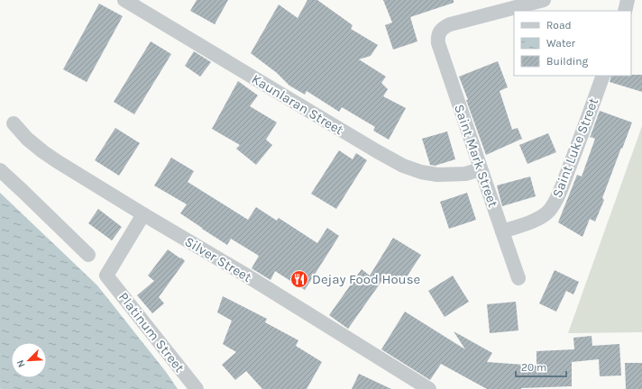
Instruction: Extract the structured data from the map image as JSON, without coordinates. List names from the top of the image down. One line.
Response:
{"streets":{"street":["Kaunlaran Street","Saint Luke Street","Saint Mark Street","Silver Street","Platinum Street"]},"crossings":[["Kaunlaran Street","Saint Mark Street"],["Saint Luke Street","Saint Mark Street"],["Silver Street","Platinum Street"]],"places":{"restaurant":["Dejay Food House"]},"legend":["Road","Water","Building"],"scale_bar":"20 m","north":"bottom left"}
